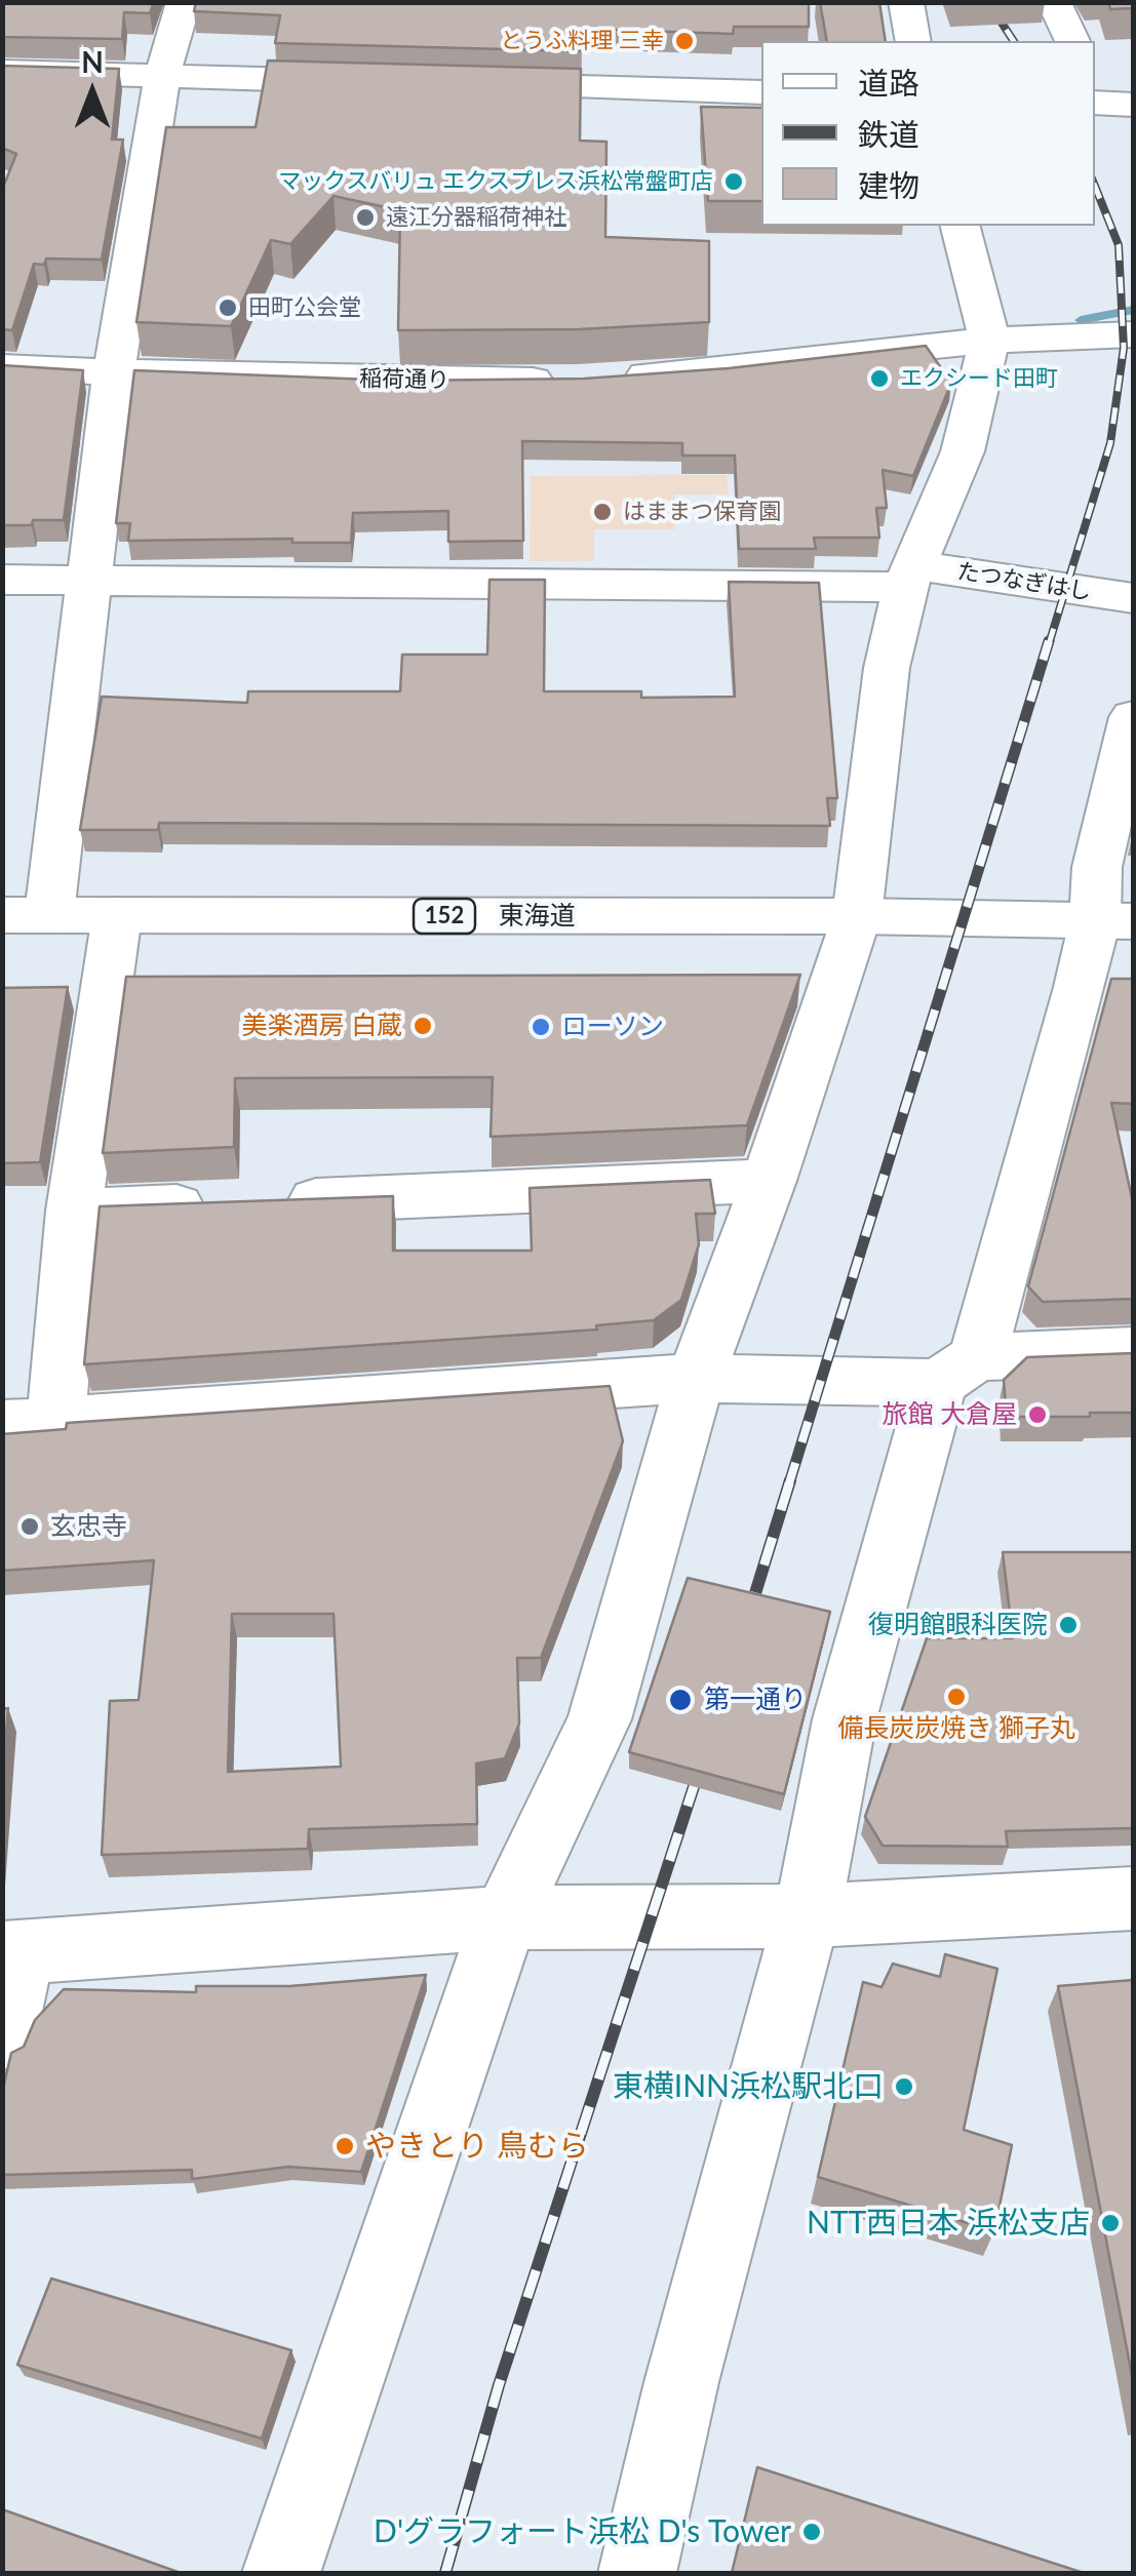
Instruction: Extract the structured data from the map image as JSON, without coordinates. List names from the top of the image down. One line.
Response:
{"streets":{"main road":["稲荷通り","たつなぎはし","152","東海道"]},"crossings":[["152","東海道"]],"places":["とうふ料理 三幸","マックスバリュ エクスプレス浜松常盤町店","遠江分器稲荷神社","田町公会堂","エクシード田町","はままつ保育園","美楽酒房 白蔵","ローソン","旅館 大倉屋","玄忠寺","復明館眼科医院","備長炭炭焼き 獅子丸","第一通り","東横INN浜松駅北口","やきとり 鳥むら","NTT西日本 浜松支店","D'グラフォート浜松 D's Tower"],"legend":["道路","鉄道","建物"],"north":"top"}
